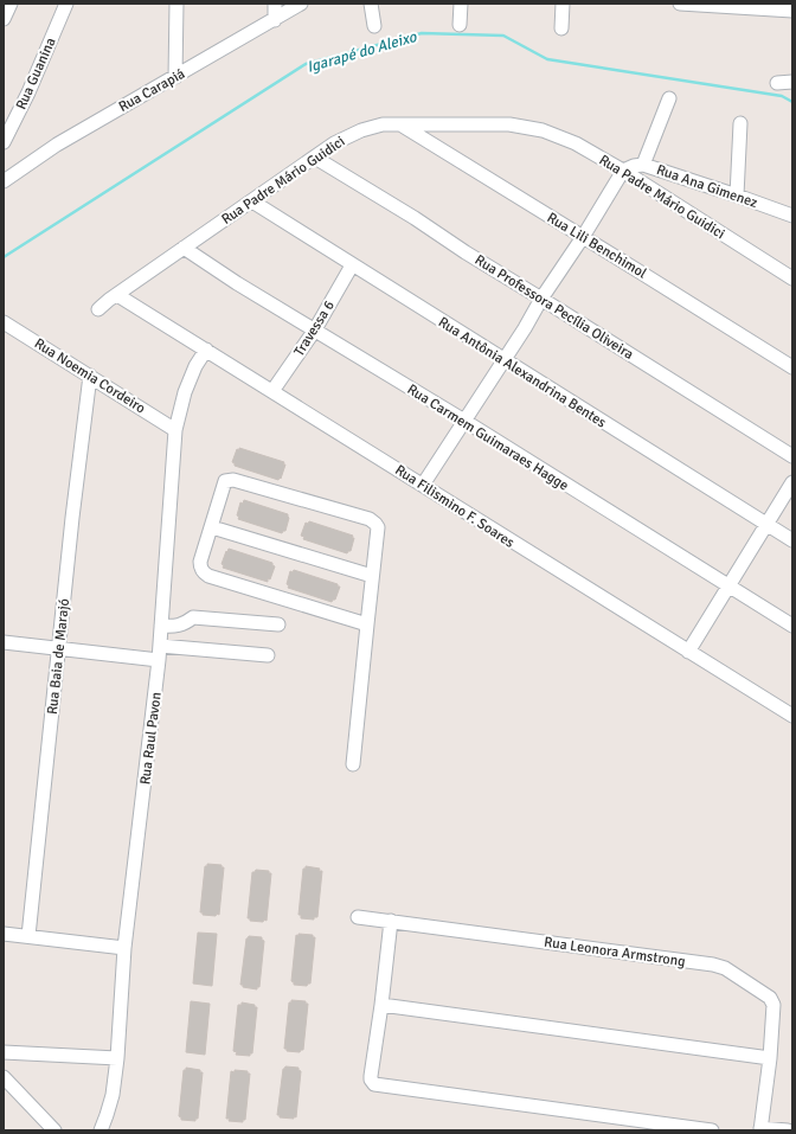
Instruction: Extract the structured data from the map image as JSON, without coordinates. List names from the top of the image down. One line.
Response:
{"streets":{"street":["Rua Guanina","Rua Carapiá","Rua Padre Mário Guidici","Rua Ana Gimenez","Rua Lili Benchimol","Rua Professora Pecília Oliveira","Travessa 6","Rua Antônia Alexandrina Bentes","Rua Noemia Cordeiro","Rua Carmem Guimaraes Hagge","Rua Filismino F. Soares","Rua Baia de Marajó","Rua Raul Pavon","Rua Leonora Armstrong"]},"crossings":[["Rua Padre Mário Guidici","Rua Ana Gimenez"],["Rua Padre Mário Guidici","Rua Lili Benchimol"],["Rua Padre Mário Guidici","Rua Professora Pecília Oliveira"],["Rua Padre Mário Guidici","Rua Antônia Alexandrina Bentes"],["Rua Padre Mário Guidici","Rua Carmem Guimaraes Hagge"],["Rua Padre Mário Guidici","Rua Filismino F. Soares"],["Travessa 6","Rua Antônia Alexandrina Bentes"],["Travessa 6","Rua Carmem Guimaraes Hagge"],["Travessa 6","Rua Filismino F. Soares"],["Rua Noemia Cordeiro","Rua Baia de Marajó"],["Rua Noemia Cordeiro","Rua Raul Pavon"],["Rua Filismino F. Soares","Rua Raul Pavon"]],"water":["Igarapé do Aleixo"]}
